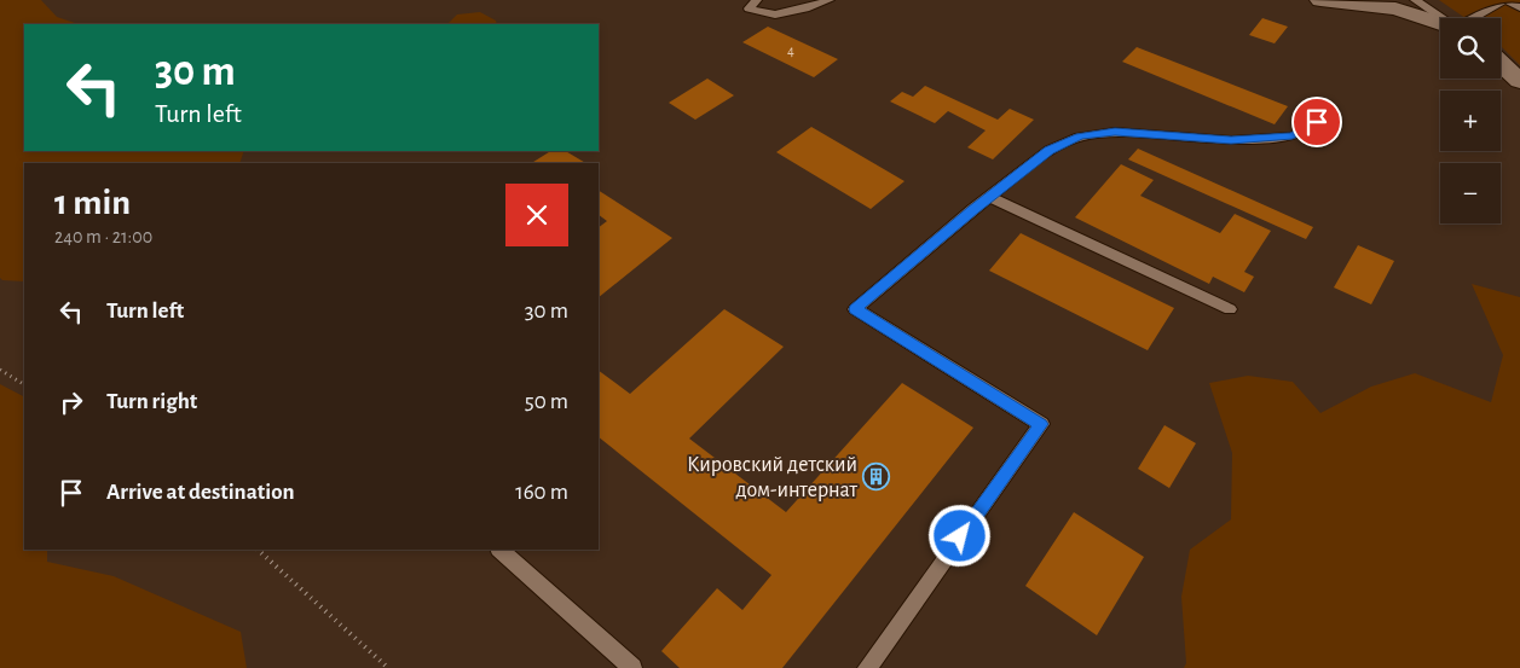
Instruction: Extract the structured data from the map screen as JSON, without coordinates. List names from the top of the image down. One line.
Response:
{"places":{"building":["Кировский детский дом-интернат"]},"house_numbers":["4"],"page":{"map_buttons":["+","−"],"turn":["30 m","Turn left"],"heading":["1 min","240 m · 21:00"],"list":[{"name":"Turn left","value":"30 m"},{"name":"Turn right","value":"50 m"},{"name":"Arrive at destination","value":"160 m"}]}}
